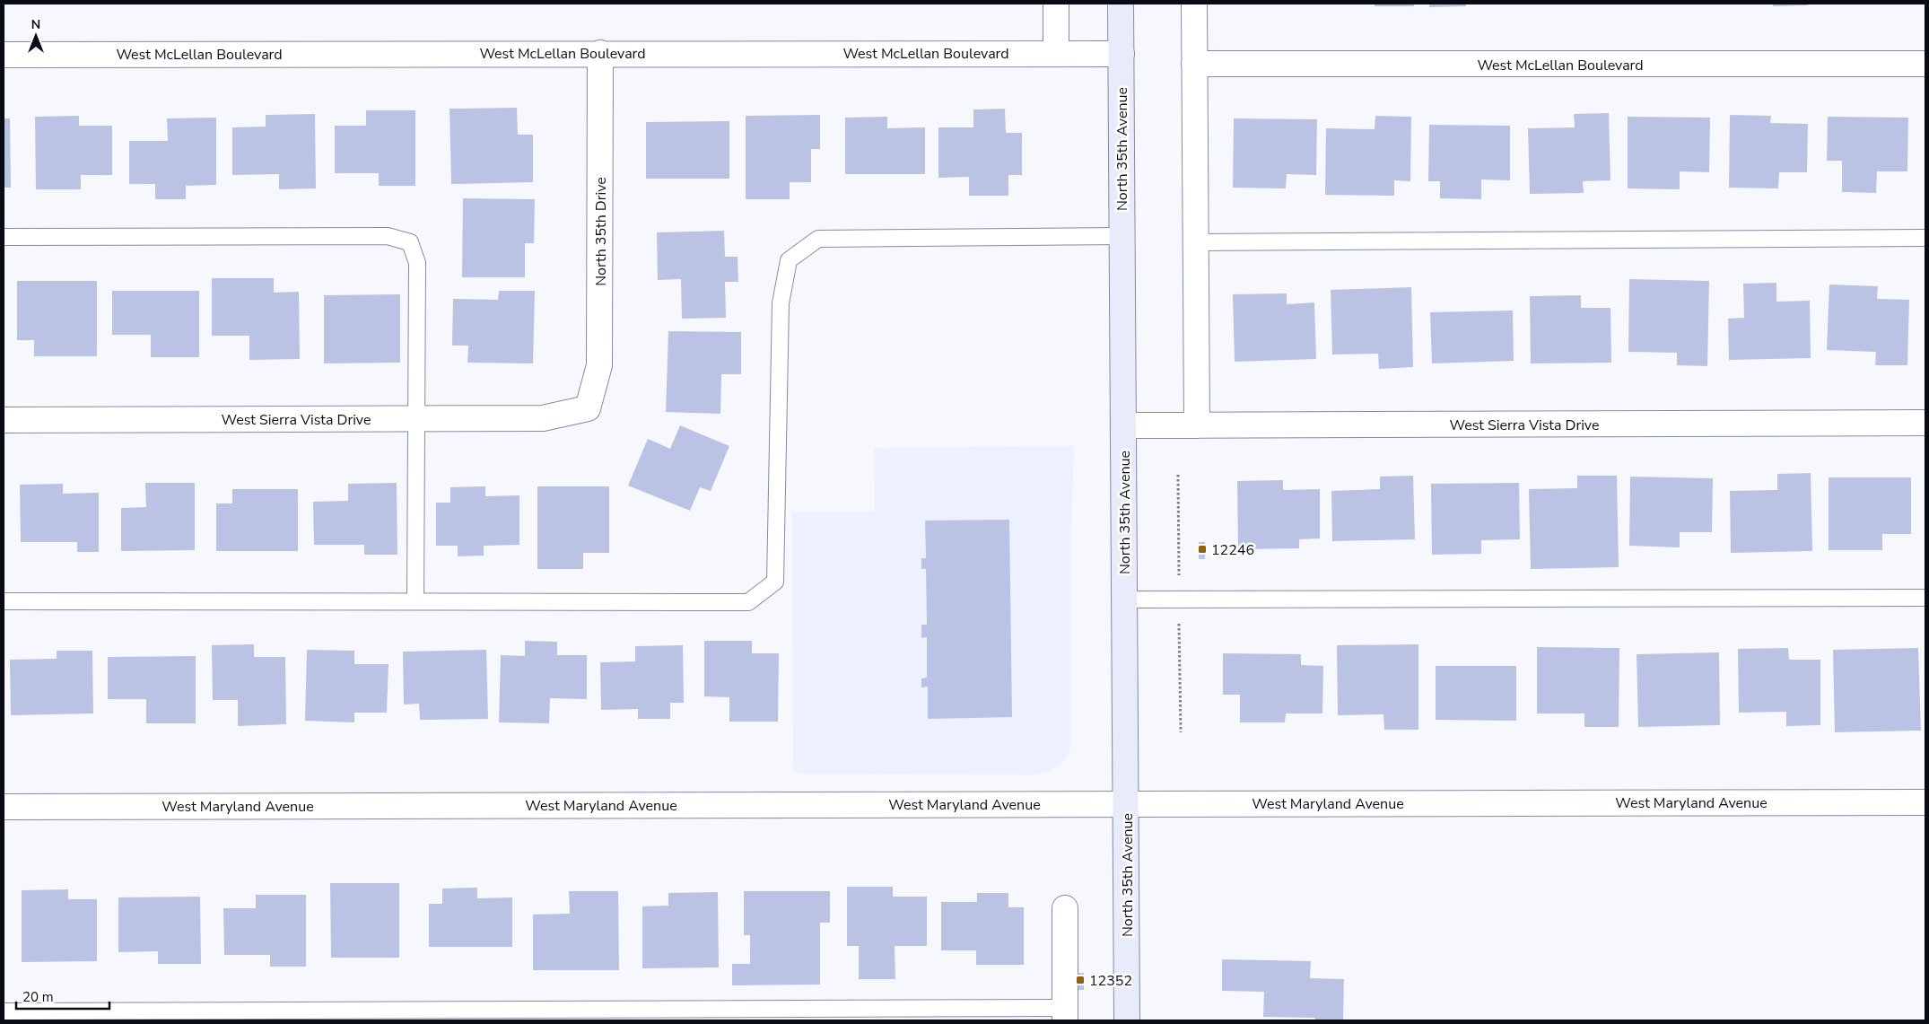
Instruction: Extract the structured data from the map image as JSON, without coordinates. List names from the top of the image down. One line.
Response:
{"streets":{"main road":["North 35th Avenue"],"street":["West McLellan Boulevard","North 35th Drive","West Sierra Vista Drive","West Maryland Avenue"]},"crossings":[["West McLellan Boulevard","North 35th Avenue"],["West McLellan Boulevard","North 35th Drive"],["North 35th Avenue","West Sierra Vista Drive"],["North 35th Avenue","West Maryland Avenue"],["North 35th Drive","West Sierra Vista Drive"]],"places":{"transit":["12246","12352"]},"scale_bar":"20 m","north":"top"}
